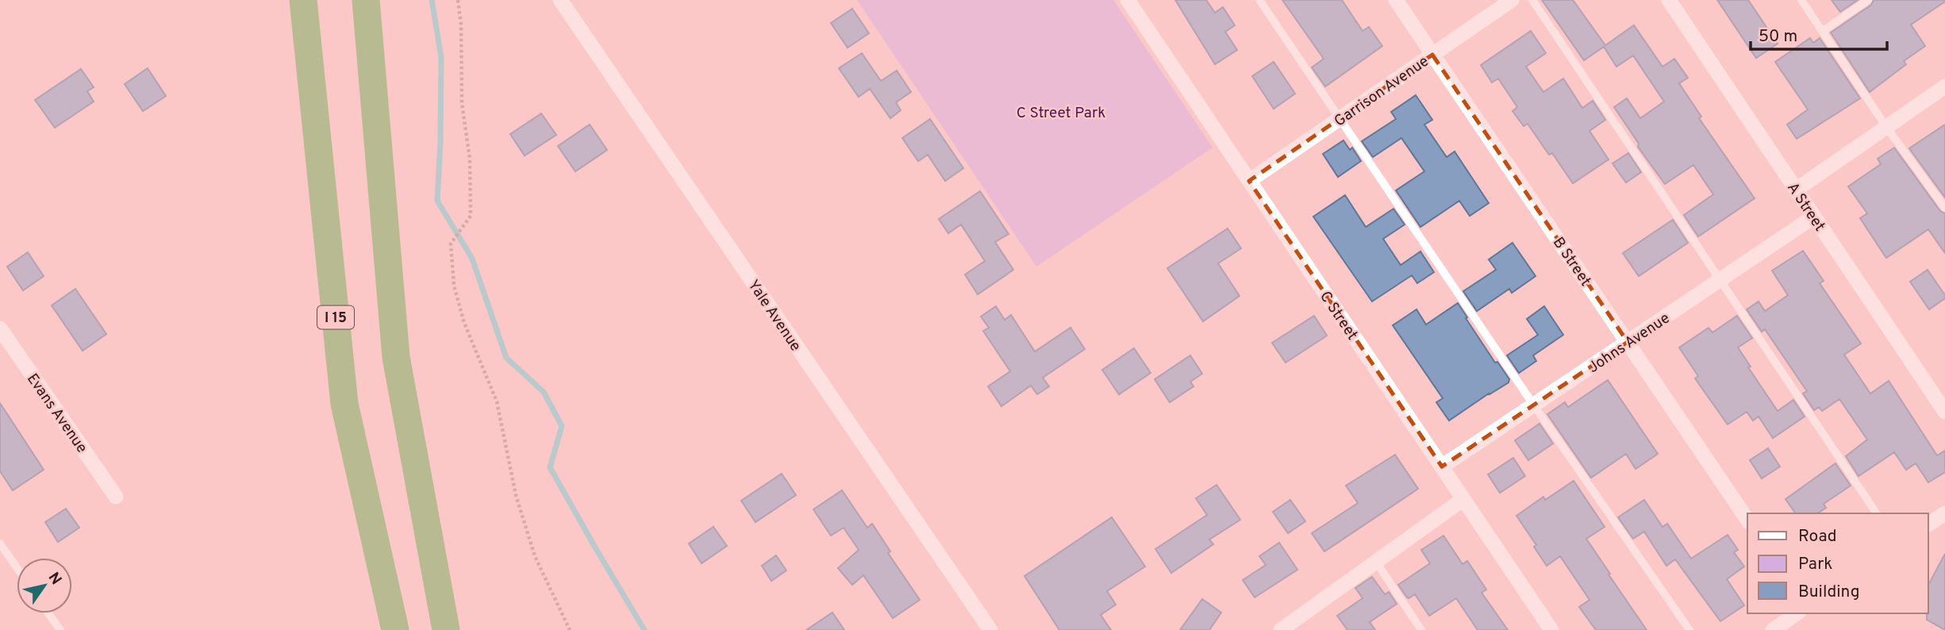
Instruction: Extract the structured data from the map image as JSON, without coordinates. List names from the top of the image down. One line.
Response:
{"streets":{"highway":["I 15"],"street":["Garrison Avenue","A Street","B Street","Yale Avenue","C Street","Johns Avenue","Evans Avenue"]},"crossings":[["Garrison Avenue","B Street"],["Garrison Avenue","C Street"],["A Street","Johns Avenue"],["B Street","Johns Avenue"],["C Street","Johns Avenue"]],"parks":["C Street Park"],"legend":["Road","Park","Building"],"scale_bar":"50 m","north":"top right"}
